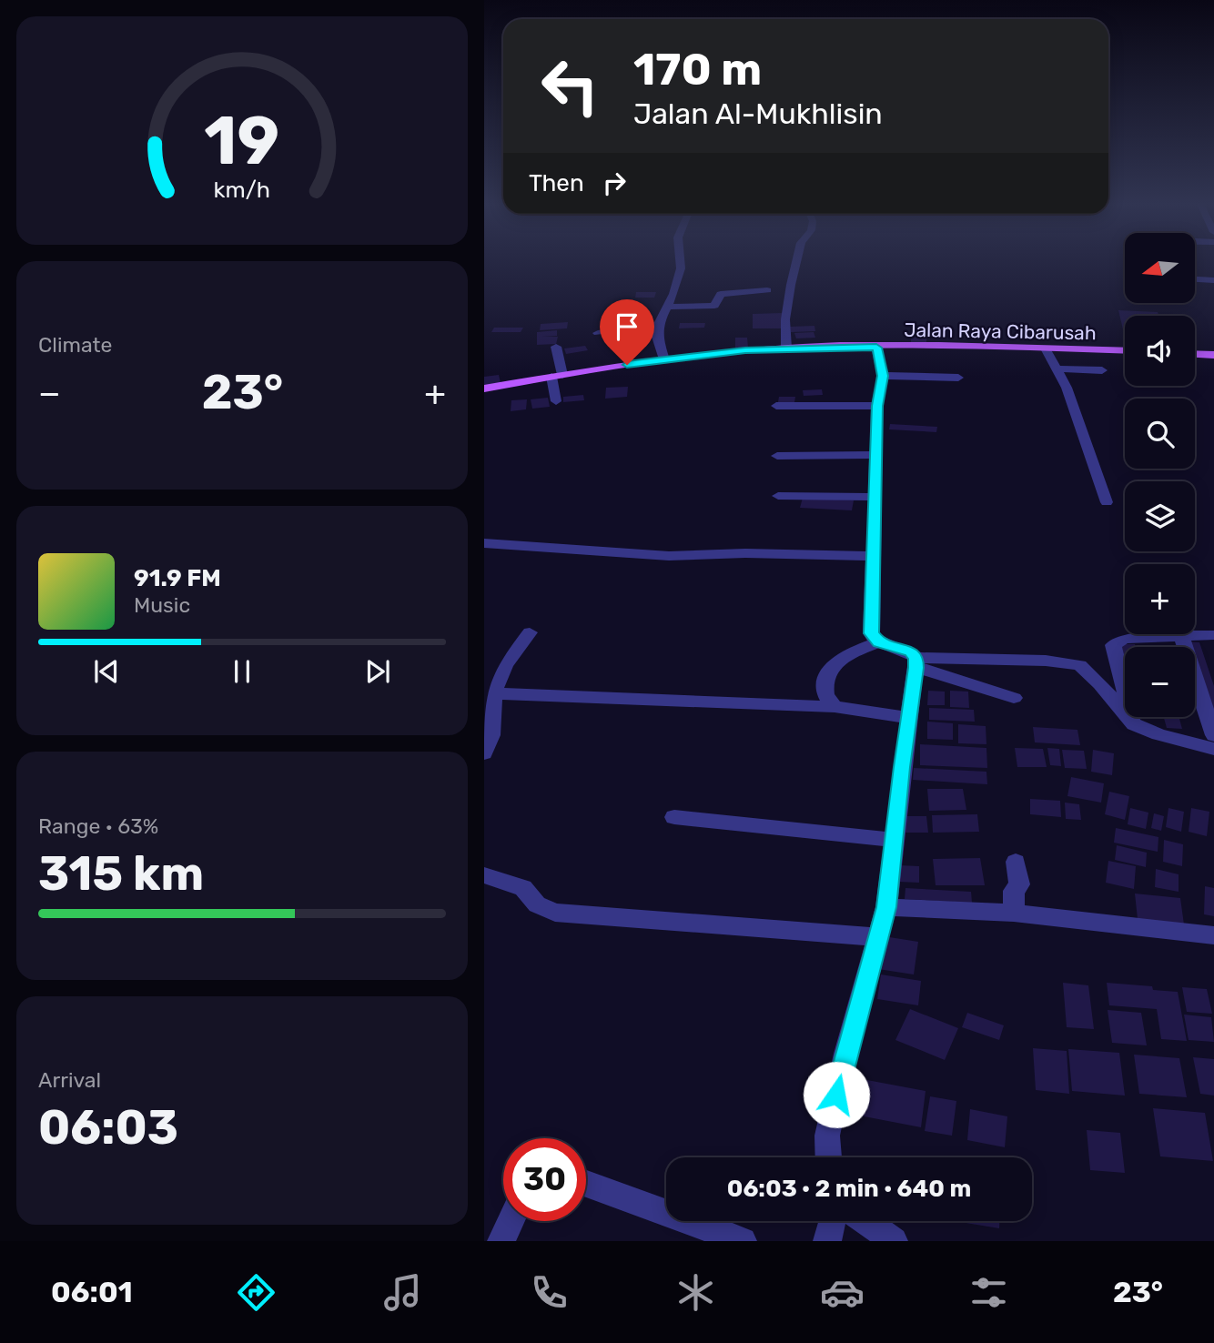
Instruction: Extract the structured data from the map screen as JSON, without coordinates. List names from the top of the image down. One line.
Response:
{"streets":{"main road":["Jalan Raya Cibarusah"]},"north":"left","page":{"turn":["170 m","Jalan Al-Mukhlisin"],"then":"Then","map_buttons":["+","−"],"tile":["Climate",["Range · 63%","315 km"],["Arrival","06:03"]],"heat":["−","23°","+"],"song":["91.9 FM","Music"],"limit":"30","trip":"06:03 · 2 min · 640 m","tabs":["06:01","23°"],"gauge":["19","km/h"]}}
